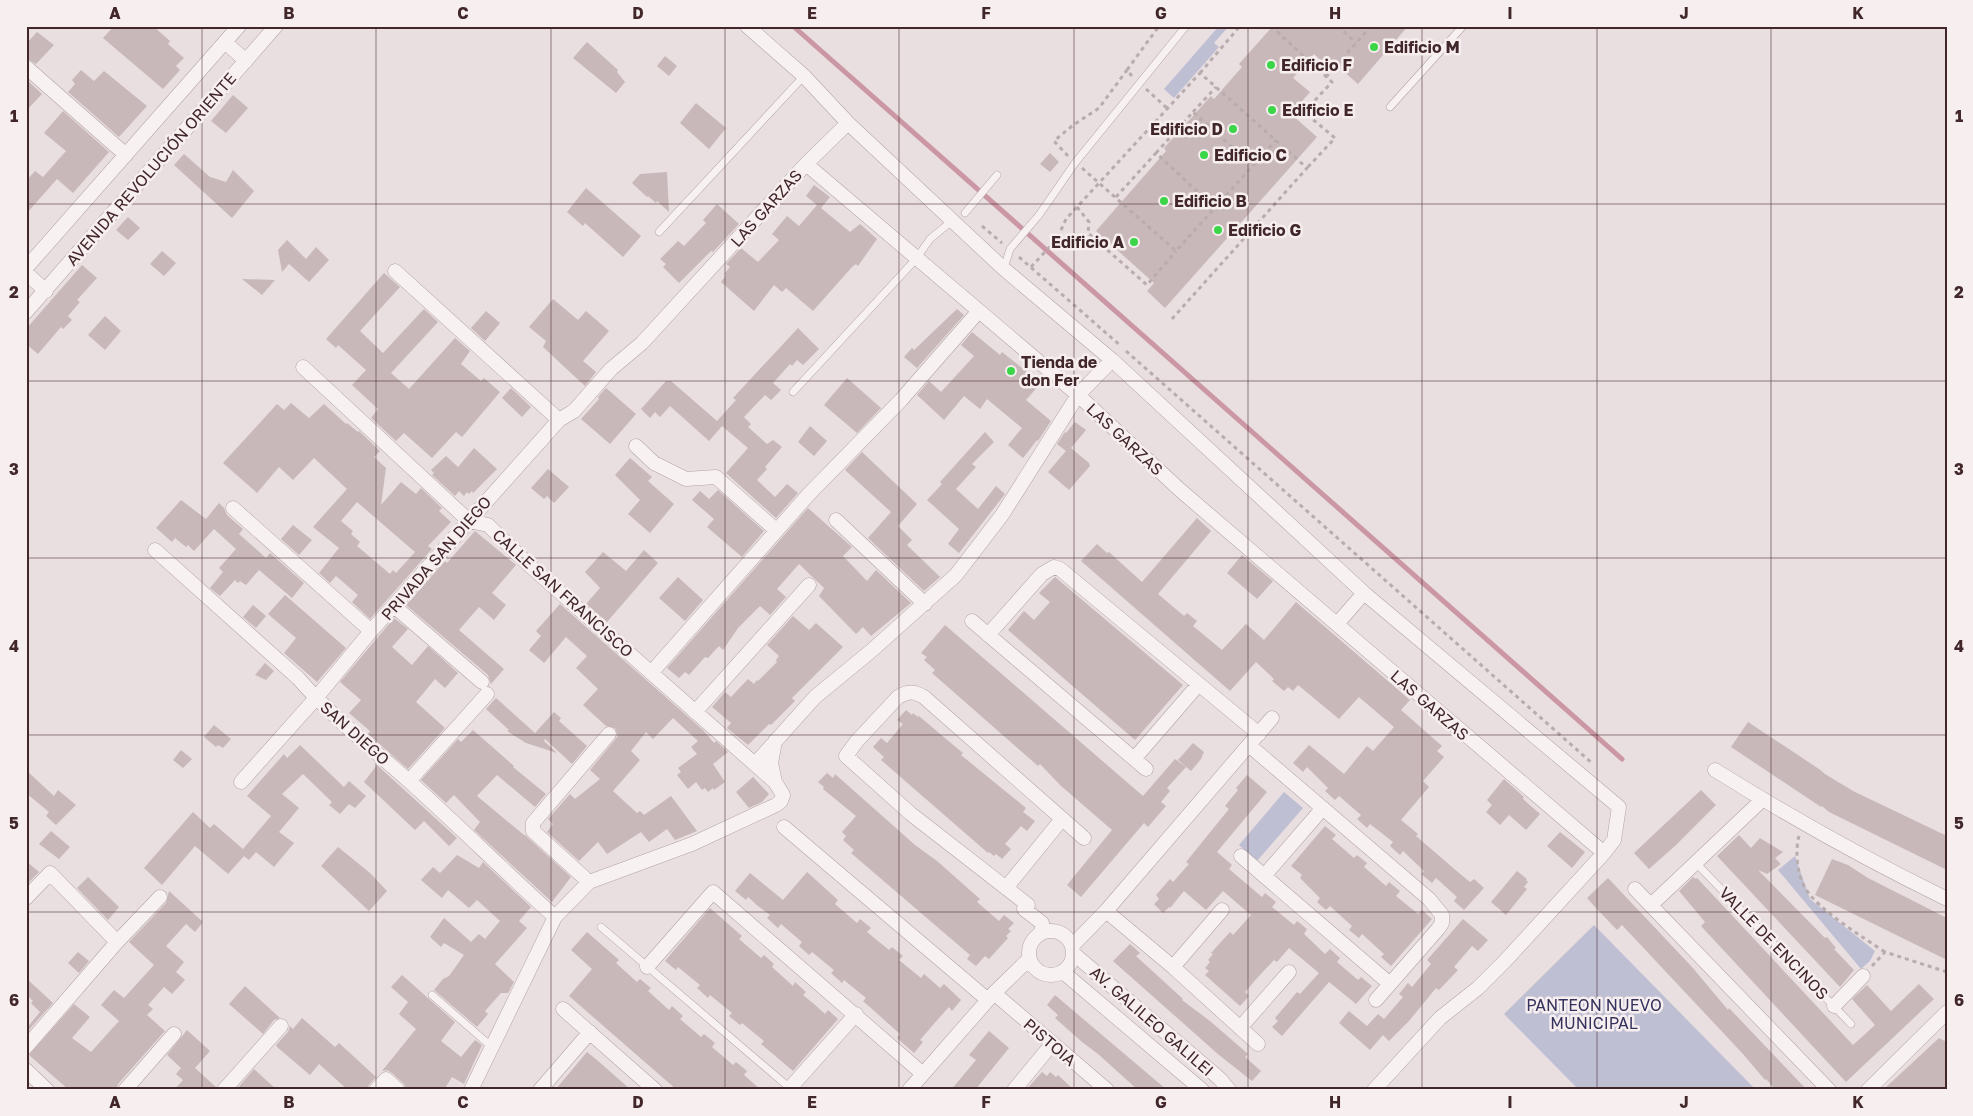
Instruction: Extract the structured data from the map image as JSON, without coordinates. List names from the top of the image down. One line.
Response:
{"streets":{"street":["AVENIDA REVOLUCIÓN ORIENTE","LAS GARZAS","PRIVADA SAN DIEGO","CALLE SAN FRANCISCO","SAN DIEGO","AV. GALILEO GALILEI","PISTOIA"],"lane":["VALLE DE ENCINOS"]},"crossings":[["LAS GARZAS","PRIVADA SAN DIEGO"],["PRIVADA SAN DIEGO","CALLE SAN FRANCISCO"],["PRIVADA SAN DIEGO","SAN DIEGO"]],"parks":["PANTEON NUEVO MUNICIPAL"],"places":["Edificio M","Edificio F","Edificio E","Edificio D","Edificio C","Edificio B","Edificio G","Edificio A","Tienda de don Fer"],"grid":{"columns":["A","B","C","D","E","F","G","H","I","J","K"],"rows":["1","2","3","4","5","6"]}}
